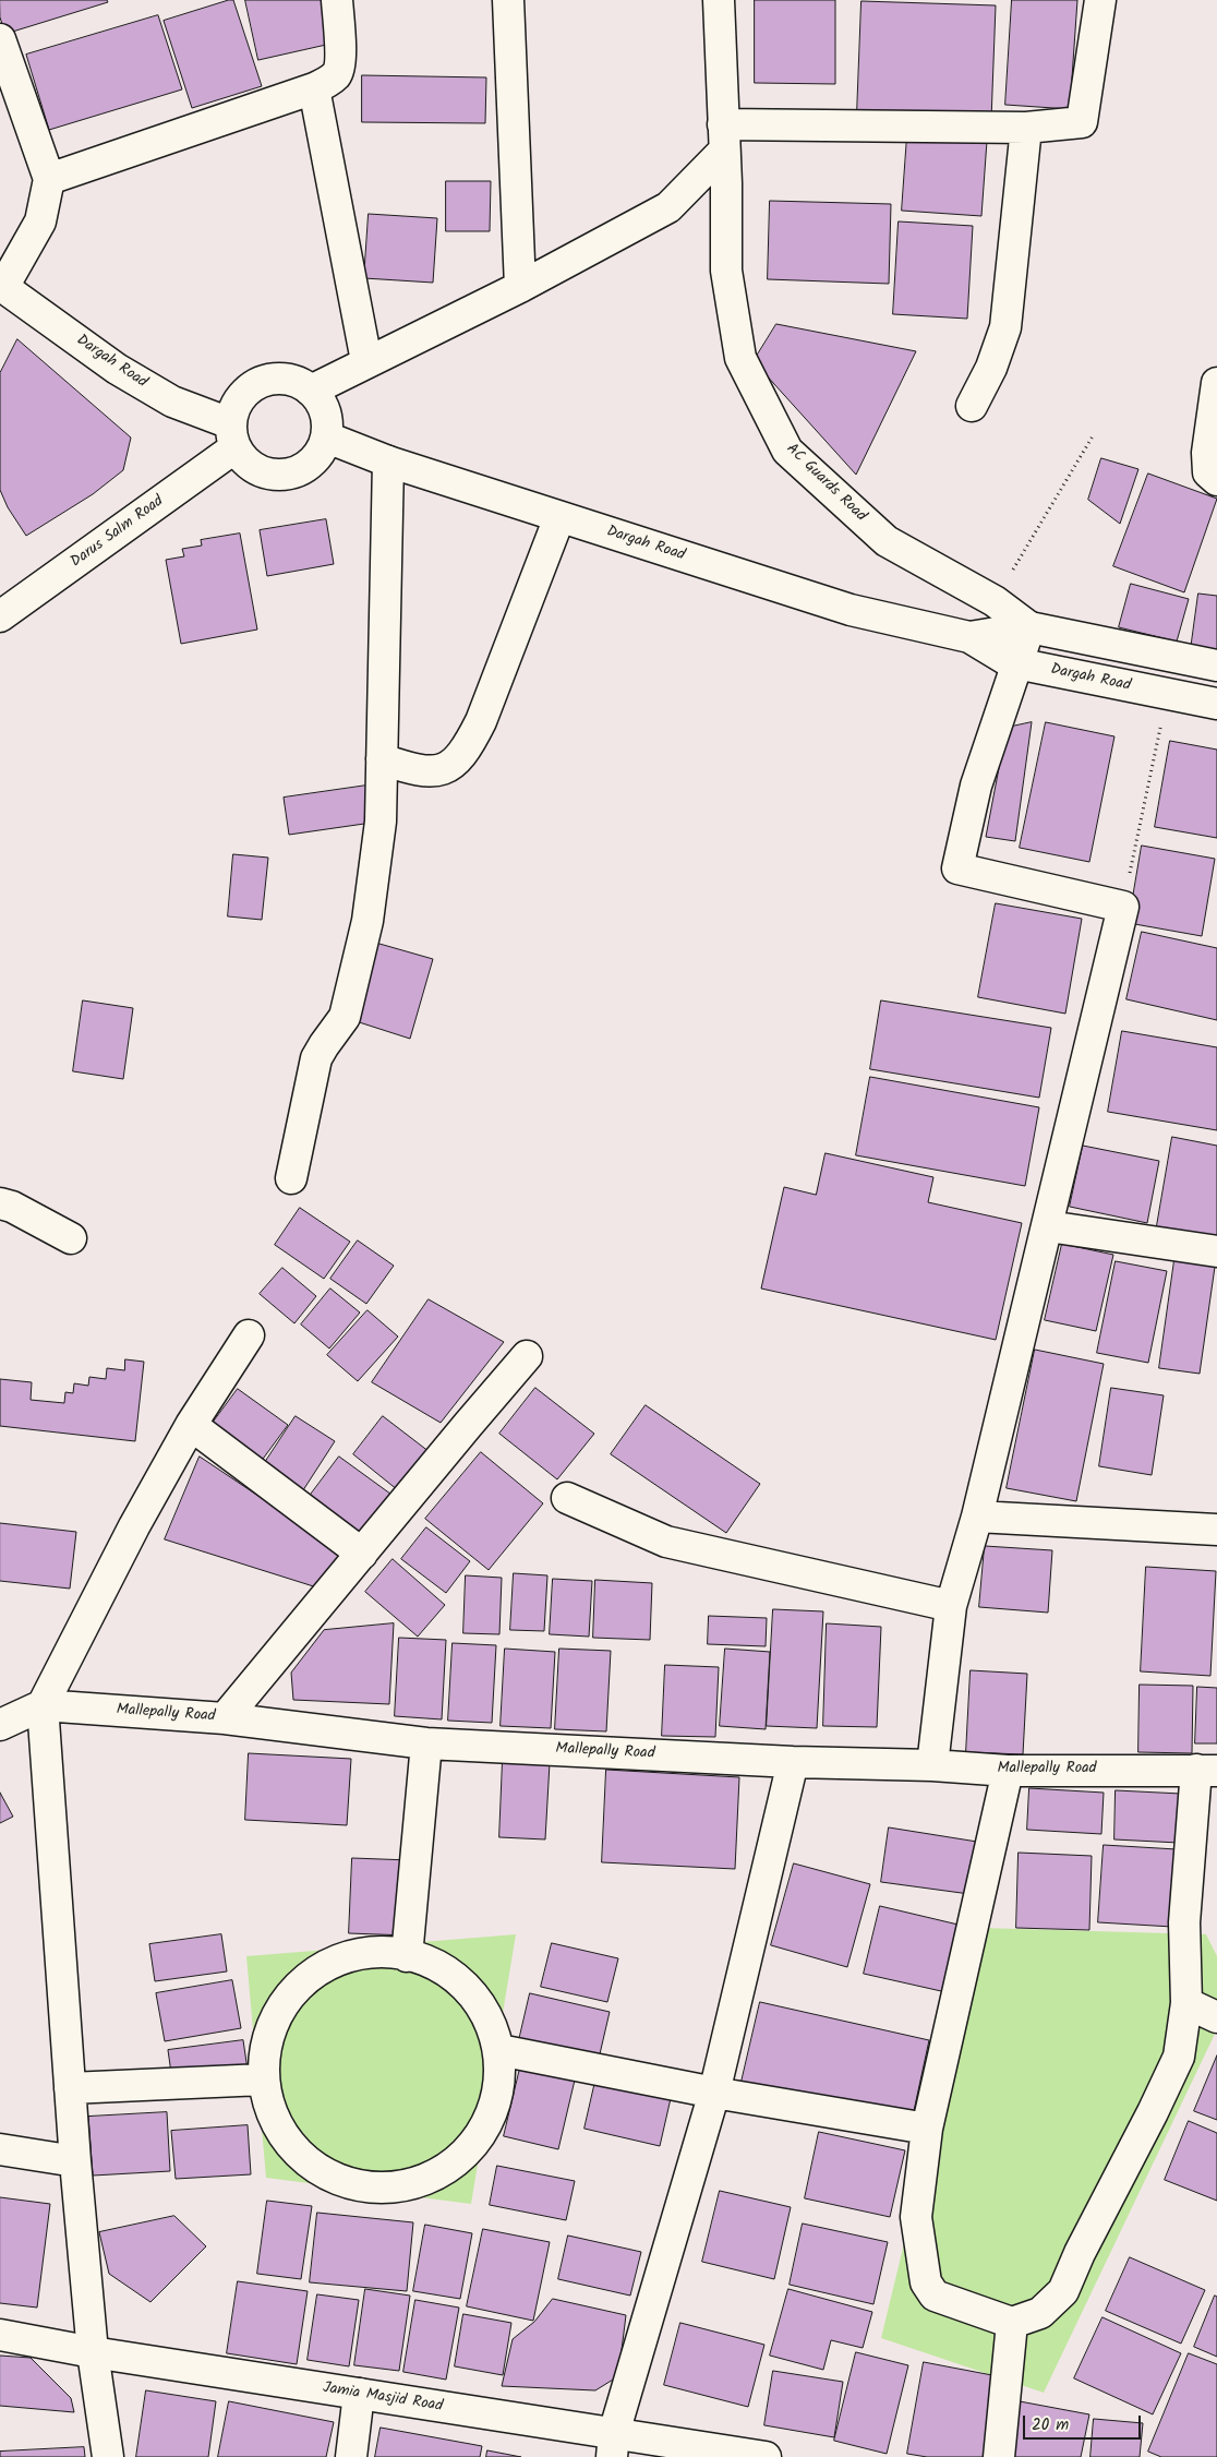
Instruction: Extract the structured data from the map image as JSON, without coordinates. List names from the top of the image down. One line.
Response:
{"streets":{"street":["Dargah Road","AC Guards Road","Darus Salm Road","Mallepally Road","Jamia Masjid Road"]},"crossings":[["Dargah Road","AC Guards Road"],["Dargah Road","Darus Salm Road"]],"scale_bar":"20 m"}
